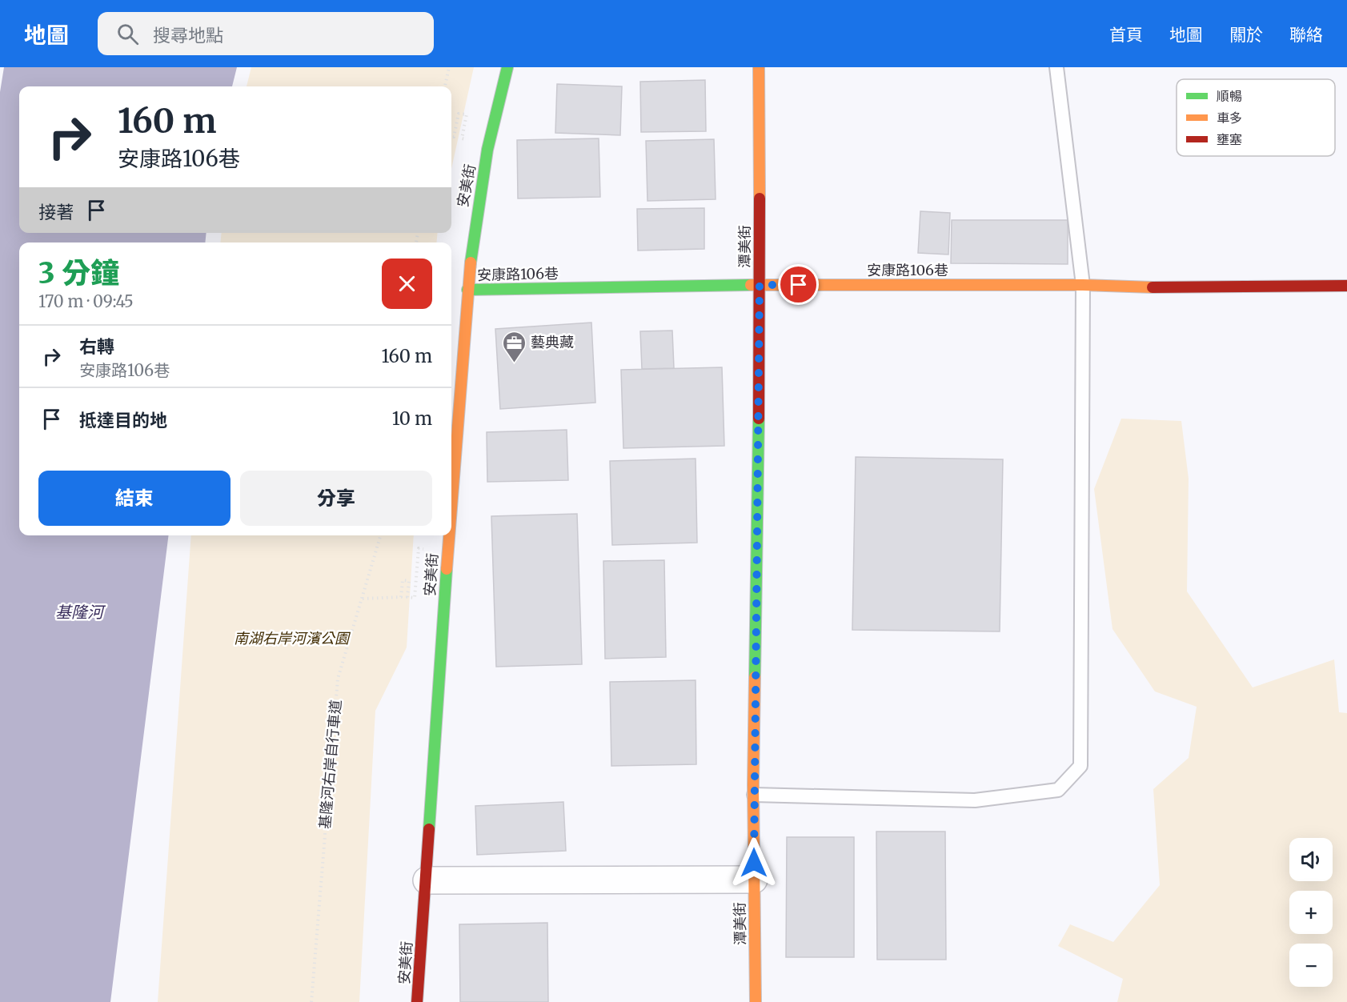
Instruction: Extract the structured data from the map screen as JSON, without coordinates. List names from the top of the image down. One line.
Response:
{"streets":{"street":["安美街","潭美街","安康路106巷"],"path":["基隆河右岸自行車道"]},"crossings":[["安美街","安康路106巷"],["潭美街","安康路106巷"]],"water":["基隆河"],"parks":["南湖右岸河濱公園"],"places":{"office":["藝典藏"]},"legend":["順暢","車多","壅塞"],"page":{"header":"地圖","search":"搜尋地點","nav":["首頁","地圖","關於","聯絡"],"turn":["160 m","安康路106巷"],"then":"接著","heading":["3 分鐘","170 m · 09:45"],"list":[{"name":"右轉","note":"安康路106巷","value":"160 m"},{"name":"抵達目的地","value":"10 m"}],"buttons":["結束","分享"],"map_buttons":["+","−"]}}
